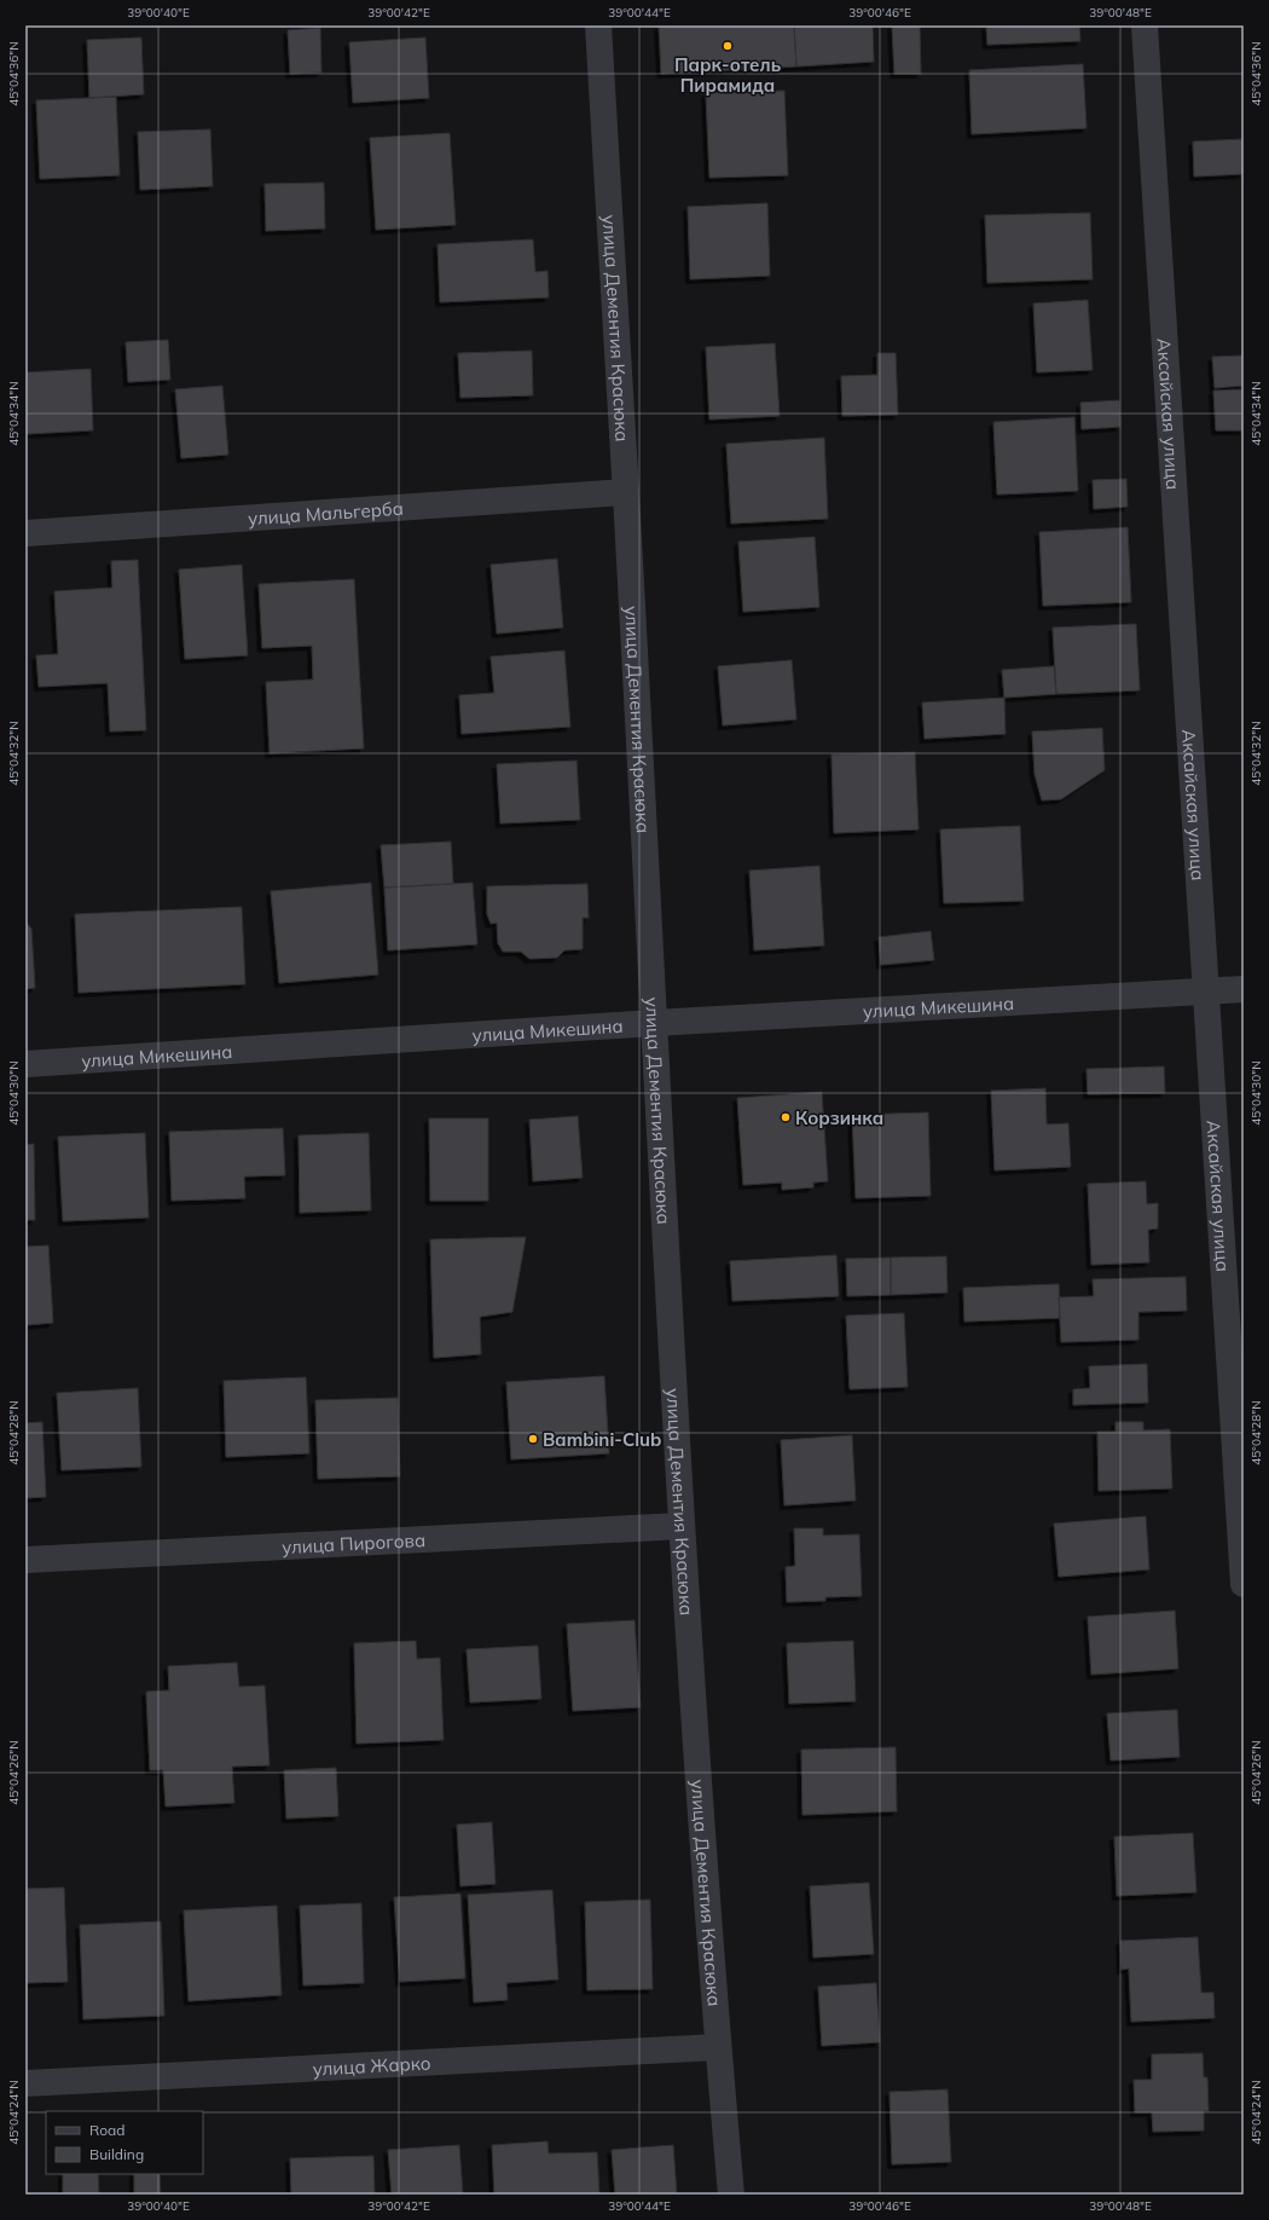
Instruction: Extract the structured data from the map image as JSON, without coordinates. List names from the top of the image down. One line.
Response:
{"streets":{"street":["улица Дементия Красюка","Аксайская улица","улица Мальгерба","улица Микешина","улица Пирогова","улица Жарко"]},"crossings":[["улица Дементия Красюка","улица Мальгерба"],["улица Дементия Красюка","улица Микешина"],["улица Дементия Красюка","улица Пирогова"],["улица Дементия Красюка","улица Жарко"],["Аксайская улица","улица Микешина"]],"places":["Парк-отель Пирамида","Корзинка","Bambini-Club"],"legend":["Road","Building"],"coordinates":["39°00'40\"E","39°00'42\"E","39°00'44\"E","39°00'46\"E","39°00'48\"E","45°04'36\"N","45°04'34\"N","45°04'32\"N","45°04'30\"N","45°04'28\"N","45°04'26\"N","45°04'24\"N"]}
